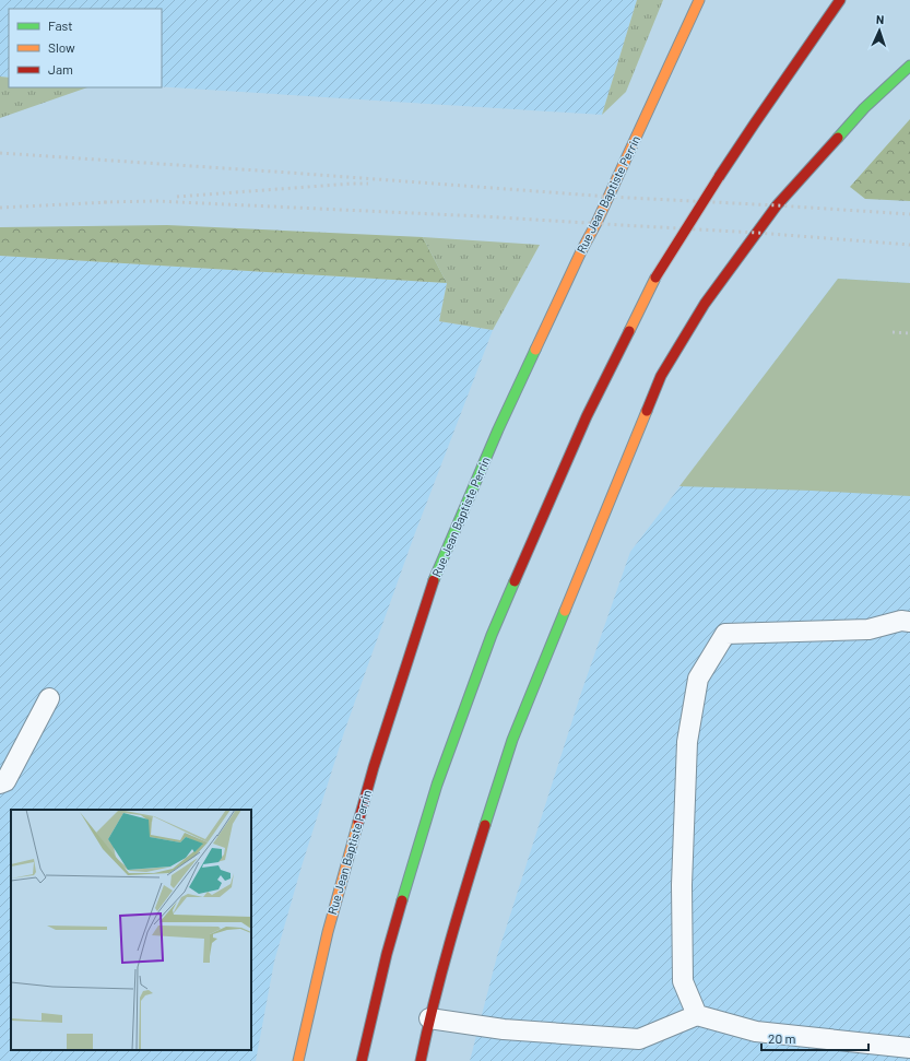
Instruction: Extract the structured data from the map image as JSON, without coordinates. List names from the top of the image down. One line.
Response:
{"streets":{"main road":["Rue Jean Baptiste Perrin"]},"legend":["Fast","Slow","Jam"],"scale_bar":"20 m","north":"top"}
